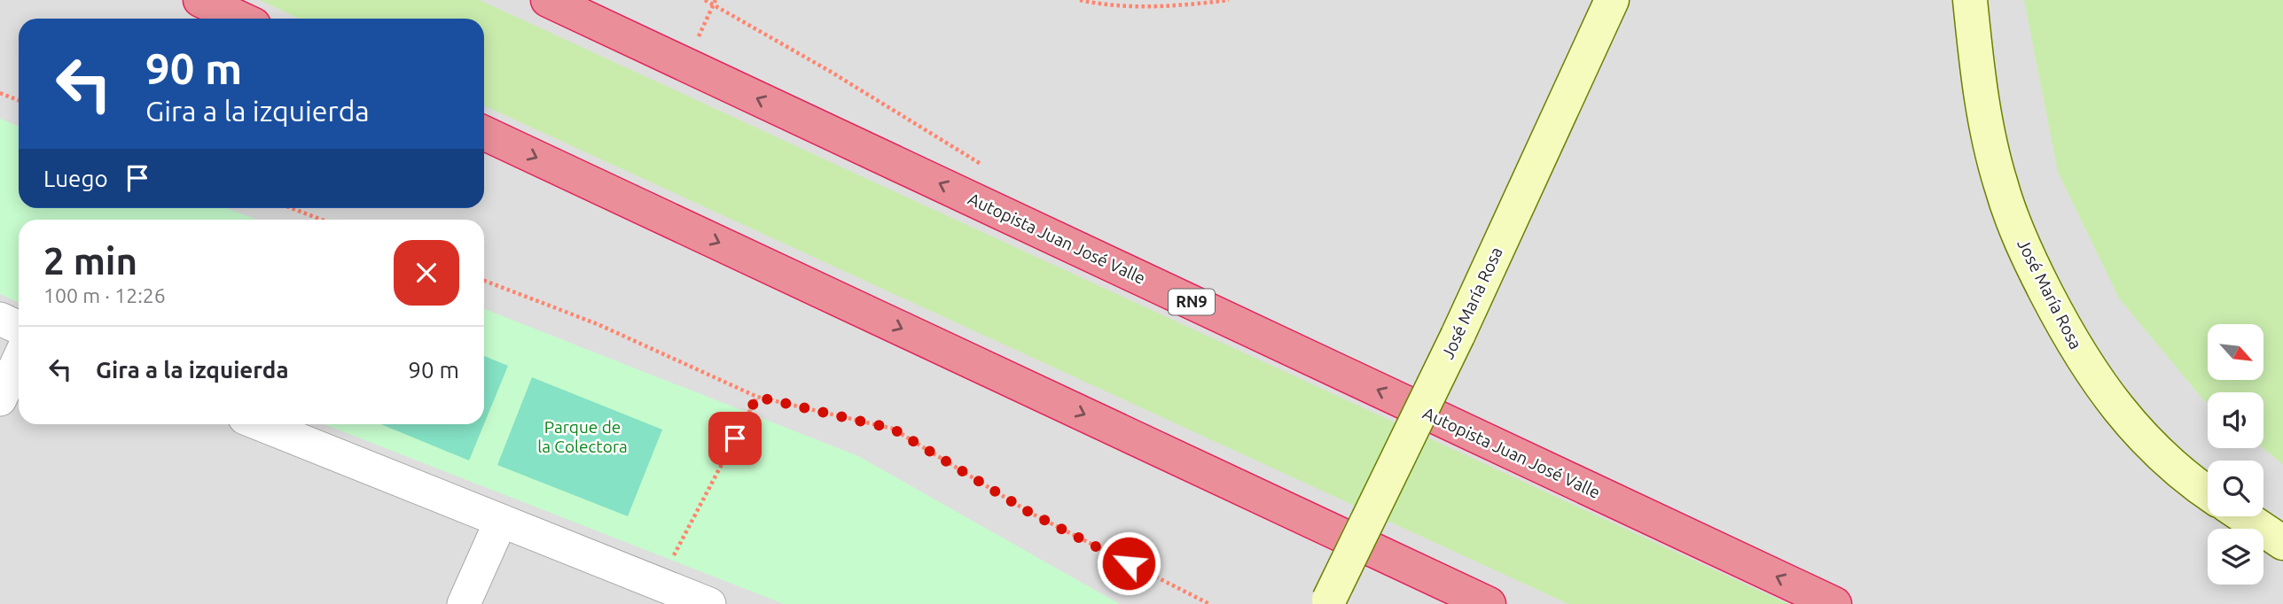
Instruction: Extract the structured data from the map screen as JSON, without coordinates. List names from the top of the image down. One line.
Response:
{"streets":{"highway":["Autopista Juan José Valle","RN9"],"main road":["José María Rosa"]},"parks":["Parque de la Colectora"],"north":"bottom right","page":{"turn":["90 m","Gira a la izquierda"],"then":"Luego","heading":["2 min","100 m · 12:26"],"list":[{"name":"Gira a la izquierda","value":"90 m"}]}}
